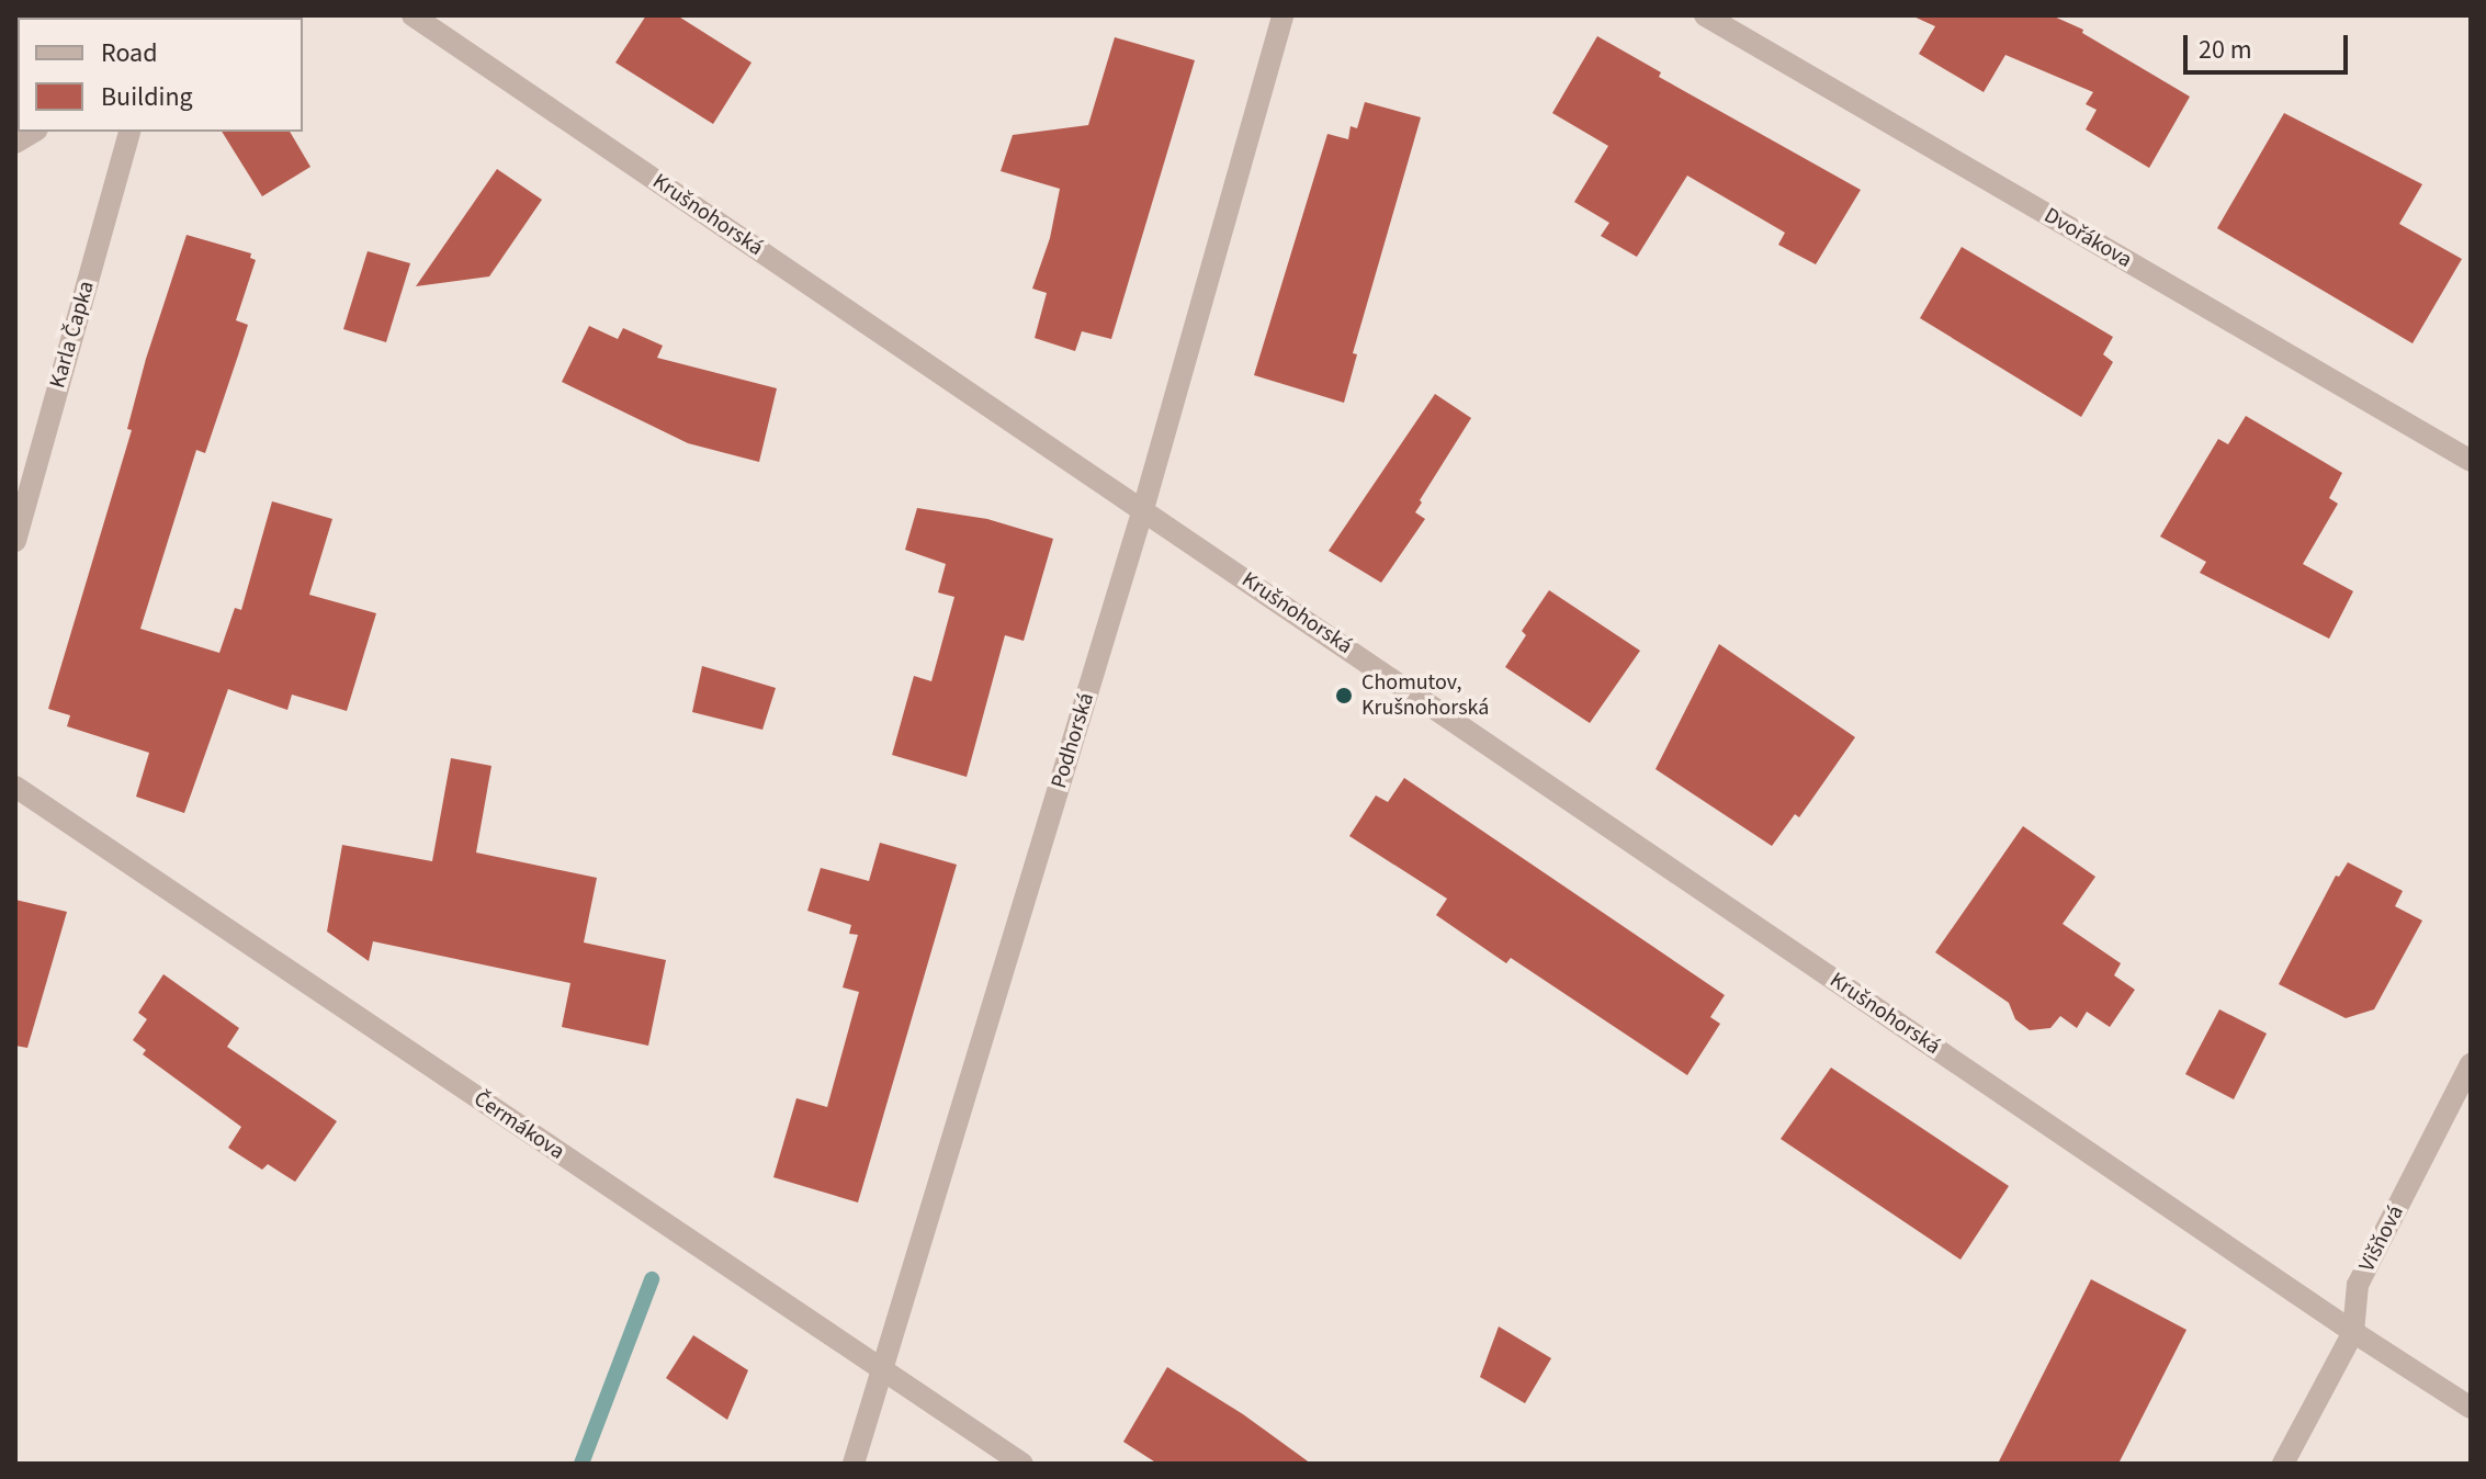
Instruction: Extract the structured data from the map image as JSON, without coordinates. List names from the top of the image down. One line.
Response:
{"streets":{"street":["Krušnohorská","Dvořákova","Karla Čapka","Podhorská","Čermákova","Višňová"]},"crossings":[["Krušnohorská","Podhorská"],["Krušnohorská","Višňová"],["Podhorská","Čermákova"]],"places":["Chomutov, Krušnohorská"],"legend":["Road","Building"],"scale_bar":"20 m"}
